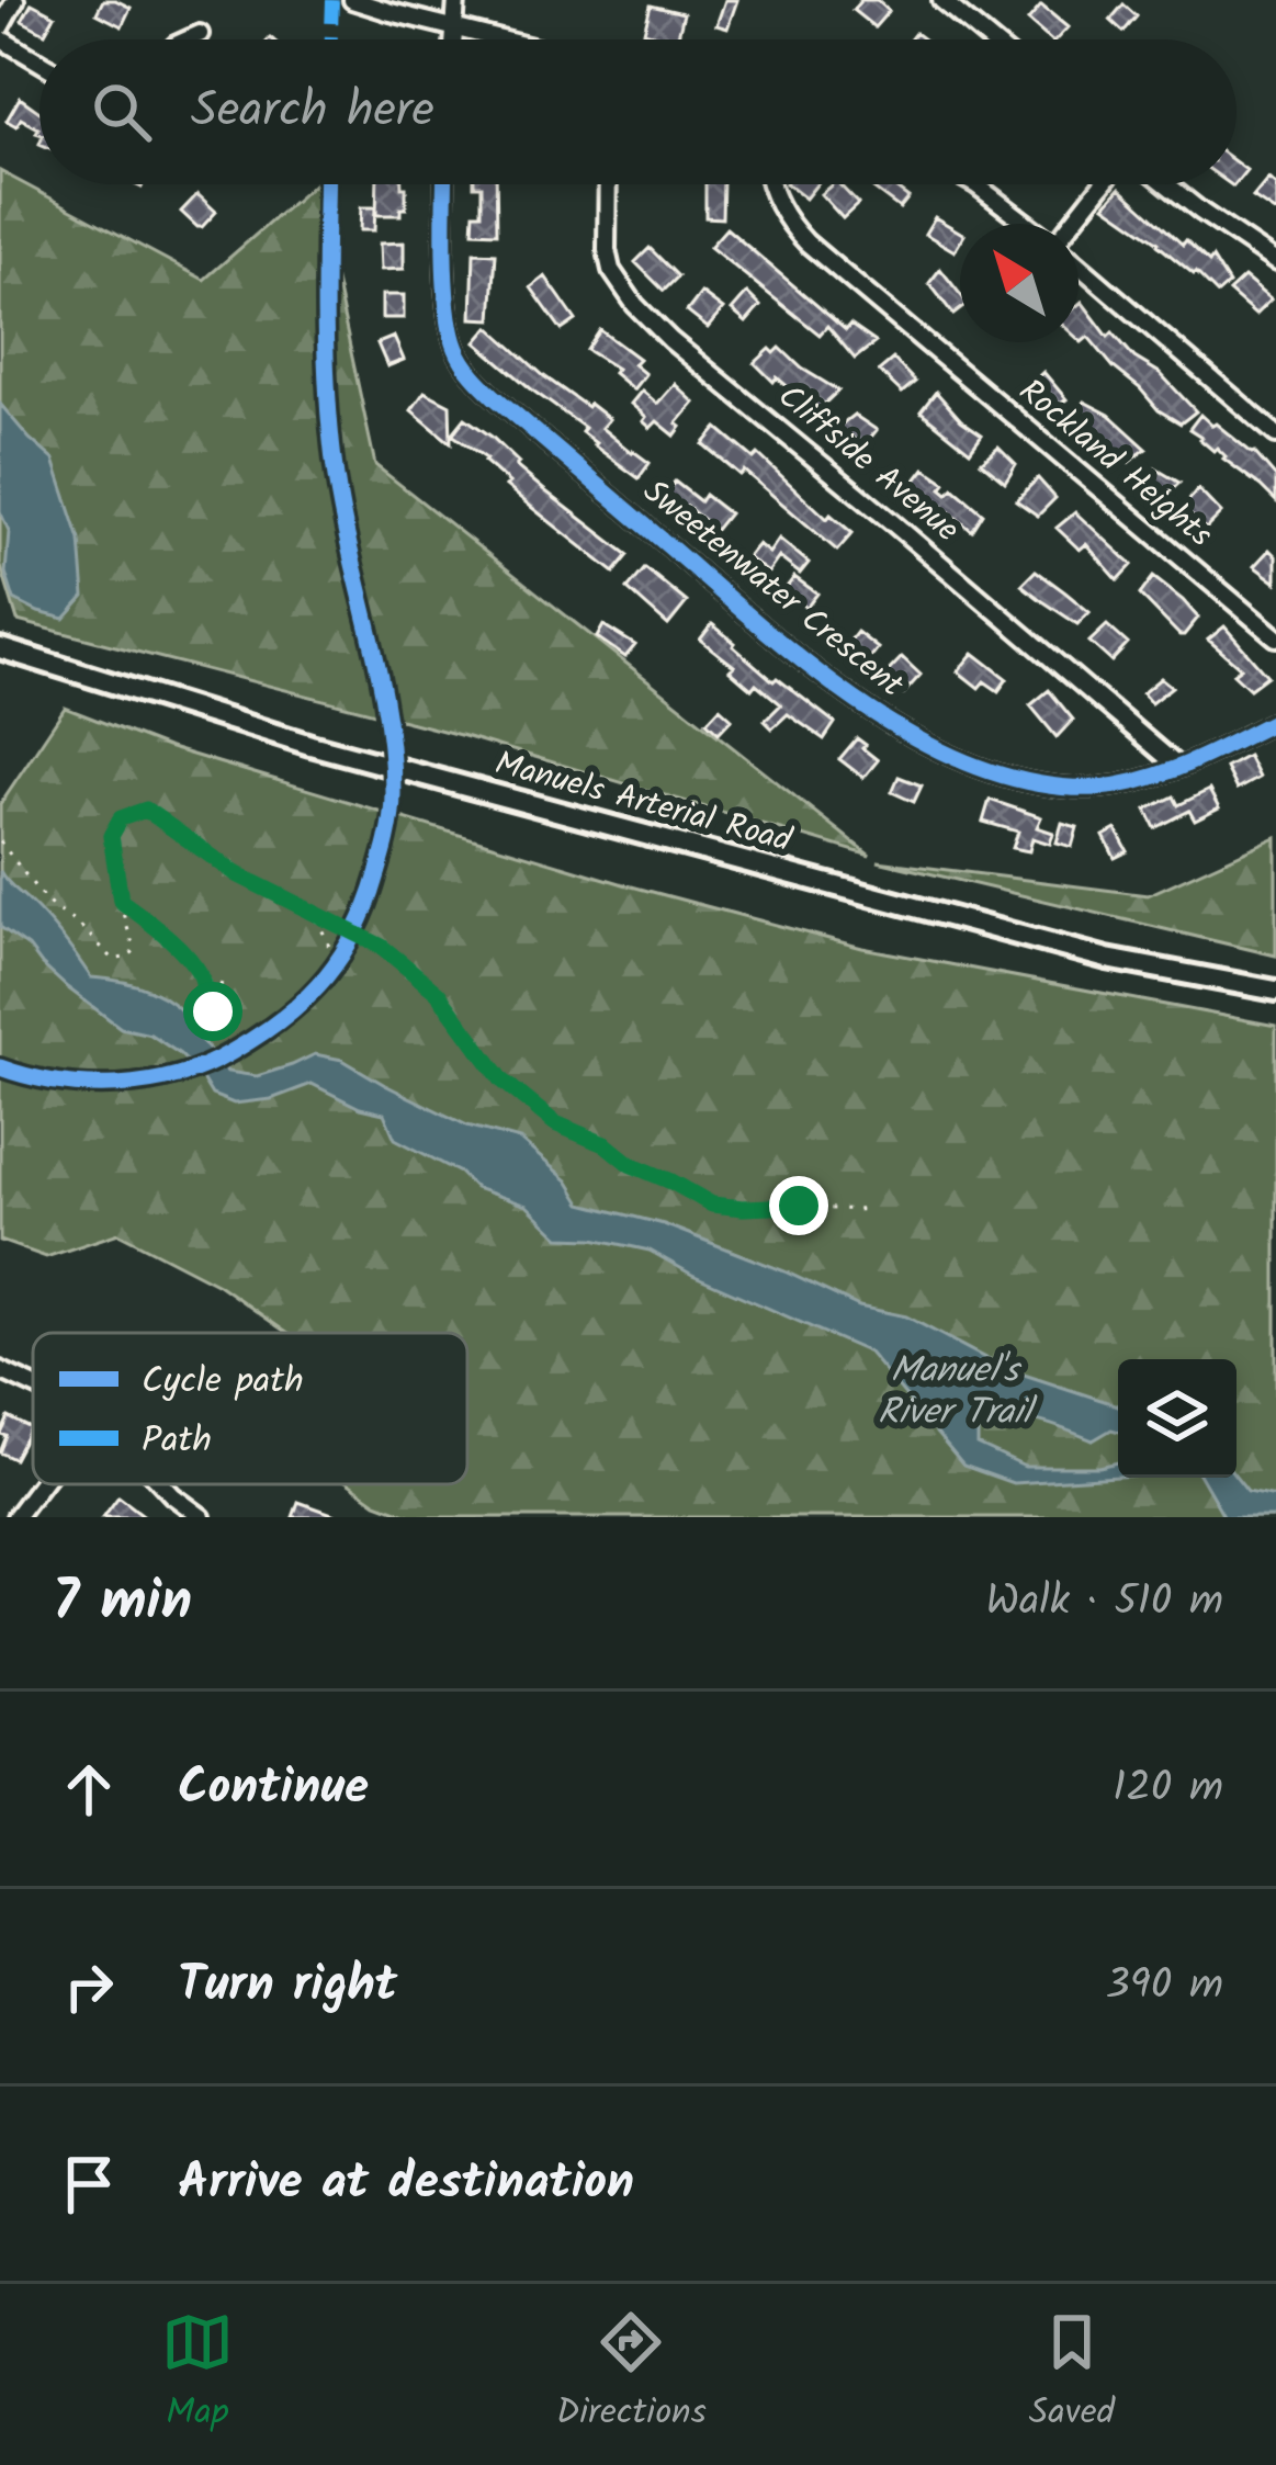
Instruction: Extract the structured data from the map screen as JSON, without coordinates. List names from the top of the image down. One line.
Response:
{"streets":{"main road":["Manuels Arterial Road"],"street":["Cliffside Avenue","Rockland Heights","Sweetenwater Crescent"]},"crossings":[["Cliffside Avenue","Sweetenwater Crescent"]],"water":["Manuel's River Trail"],"legend":["Cycle path","Path"],"north":"top left","page":{"search":"Search here","heading":["7 min","Walk · 510 m"],"list":[["Continue","120 m"],["Turn right","390 m"],"Arrive at destination"],"nav":["Map","Directions","Saved"]}}
